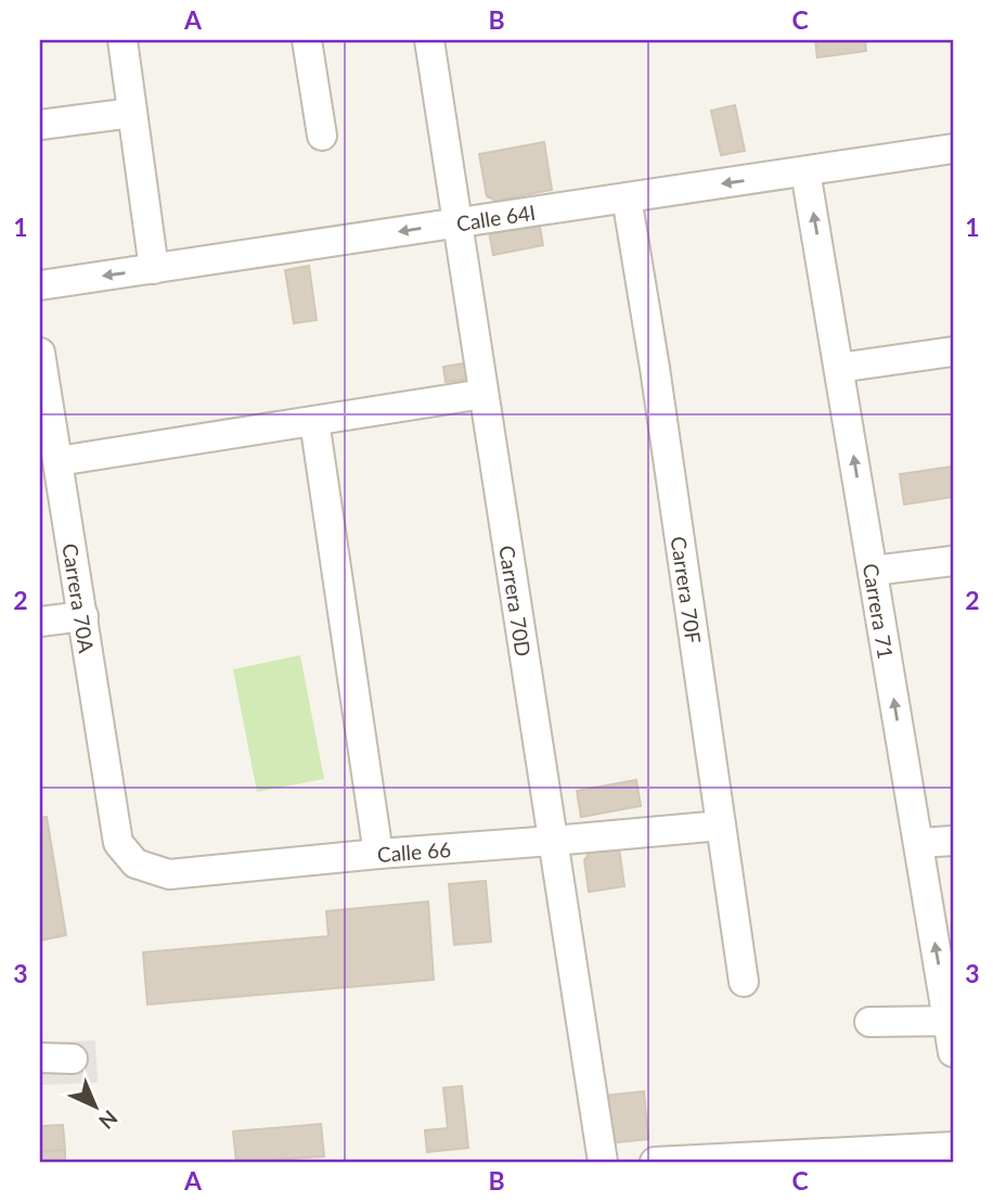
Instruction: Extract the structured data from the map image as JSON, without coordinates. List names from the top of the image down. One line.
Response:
{"streets":{"street":["Calle 64I","Carrera 70F","Carrera 70A","Carrera 70D","Carrera 71","Calle 66"]},"crossings":[["Calle 64I","Carrera 70F"],["Calle 64I","Carrera 70D"],["Calle 64I","Carrera 71"],["Carrera 70F","Calle 66"],["Carrera 70A","Calle 66"],["Carrera 70D","Calle 66"]],"one_way":["Carrera 71"],"north":"bottom right","grid":{"columns":["A","B","C"],"rows":["1","2","3"]}}
